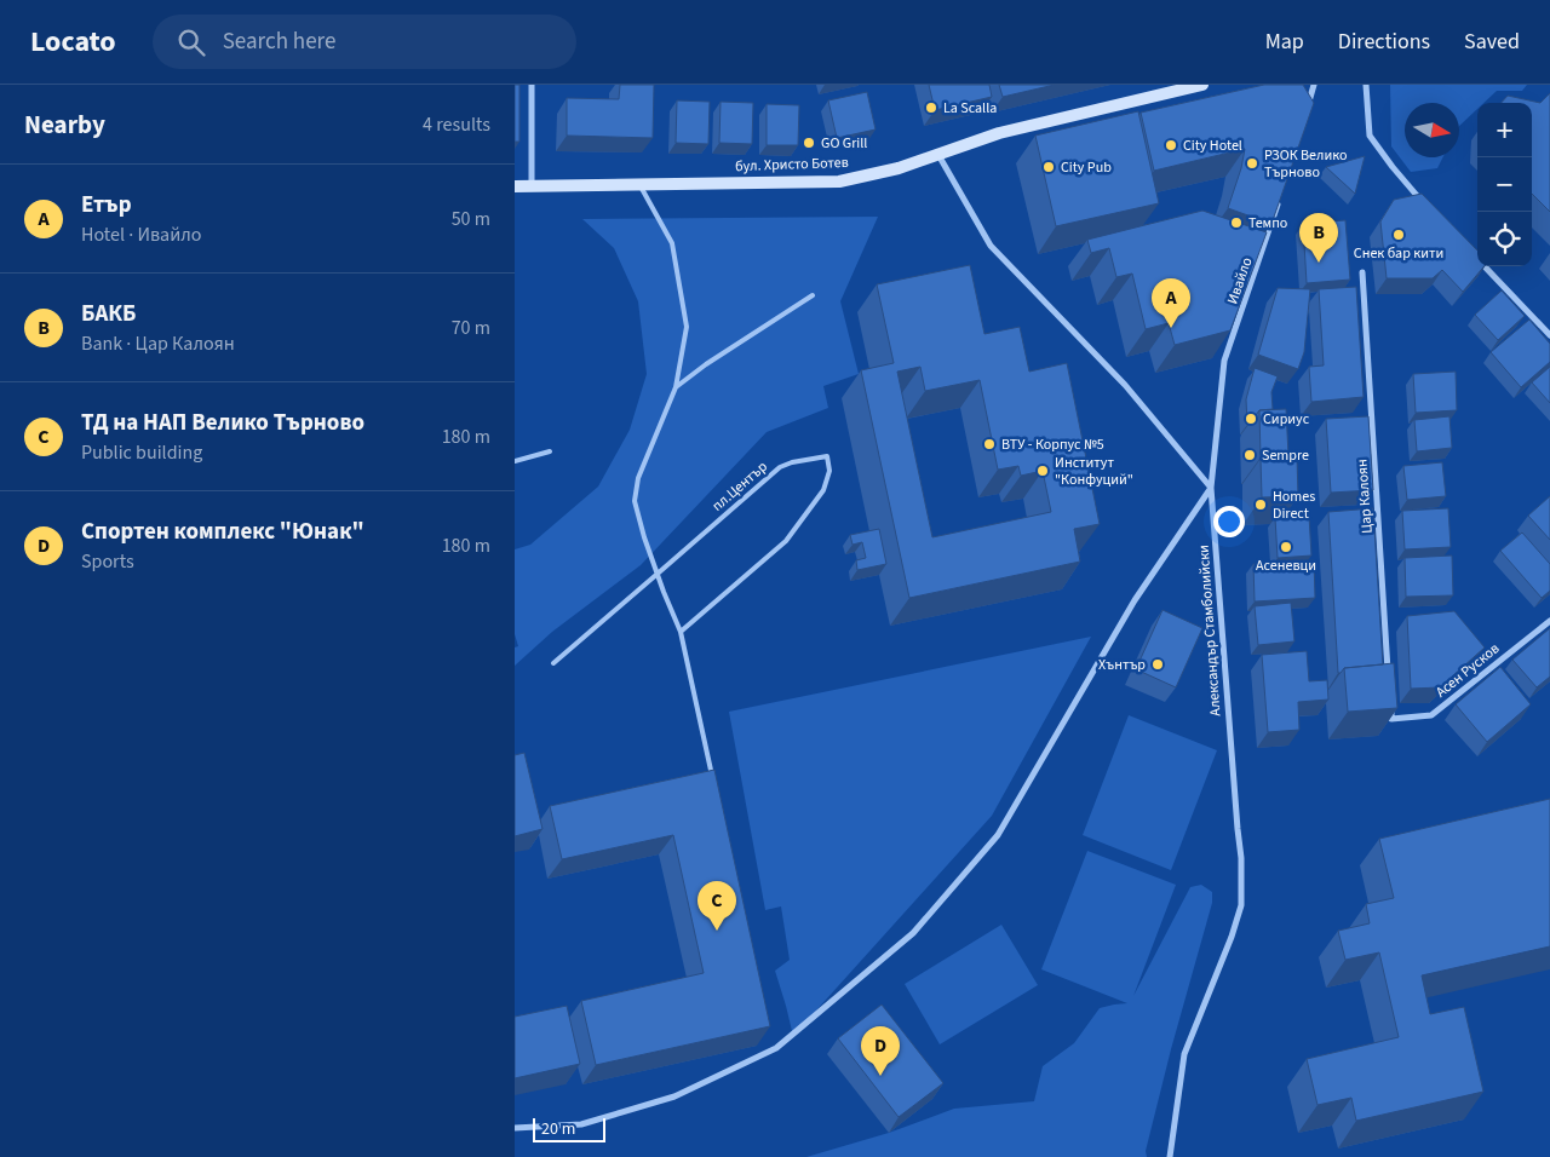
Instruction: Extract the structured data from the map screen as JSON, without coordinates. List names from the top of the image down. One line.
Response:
{"streets":{"main road":["бул. Христо Ботев"],"street":["Ивайло","Цар Калоян","Александър Стамболийски","Асен Русков"],"lane":["пл.Център"]},"crossings":[["Ивайло","Александър Стамболийски"]],"places":["La Scalla","GO Grill","City Hotel","РЗОК Велико Търново","City Pub","Темпо","Снек бар кити","Сириус","ВТУ - Корпус №5","Sempre","Институт \"Конфуций\"","Homes Direct","Асеневци","Хънтър"],"scale_bar":"20 m","north":"right","page":{"header":"Locato","search":"Search here","nav":["Map","Directions","Saved"],"heading":["Nearby","4 results"],"map_buttons":["+","−"],"list":[{"mark":"A","name":"Етър","note":"Hotel · Ивайло","value":"50 m"},{"mark":"B","name":"БАКБ","note":"Bank · Цар Калоян","value":"70 m"},{"mark":"C","name":"ТД на НАП Велико Търново","note":"Public building","value":"180 m"},{"mark":"D","name":"Спортен комплекс \"Юнак\"","note":"Sports","value":"180 m"}],"pins":["B","A","C","D"],"scale":"20 m"}}
